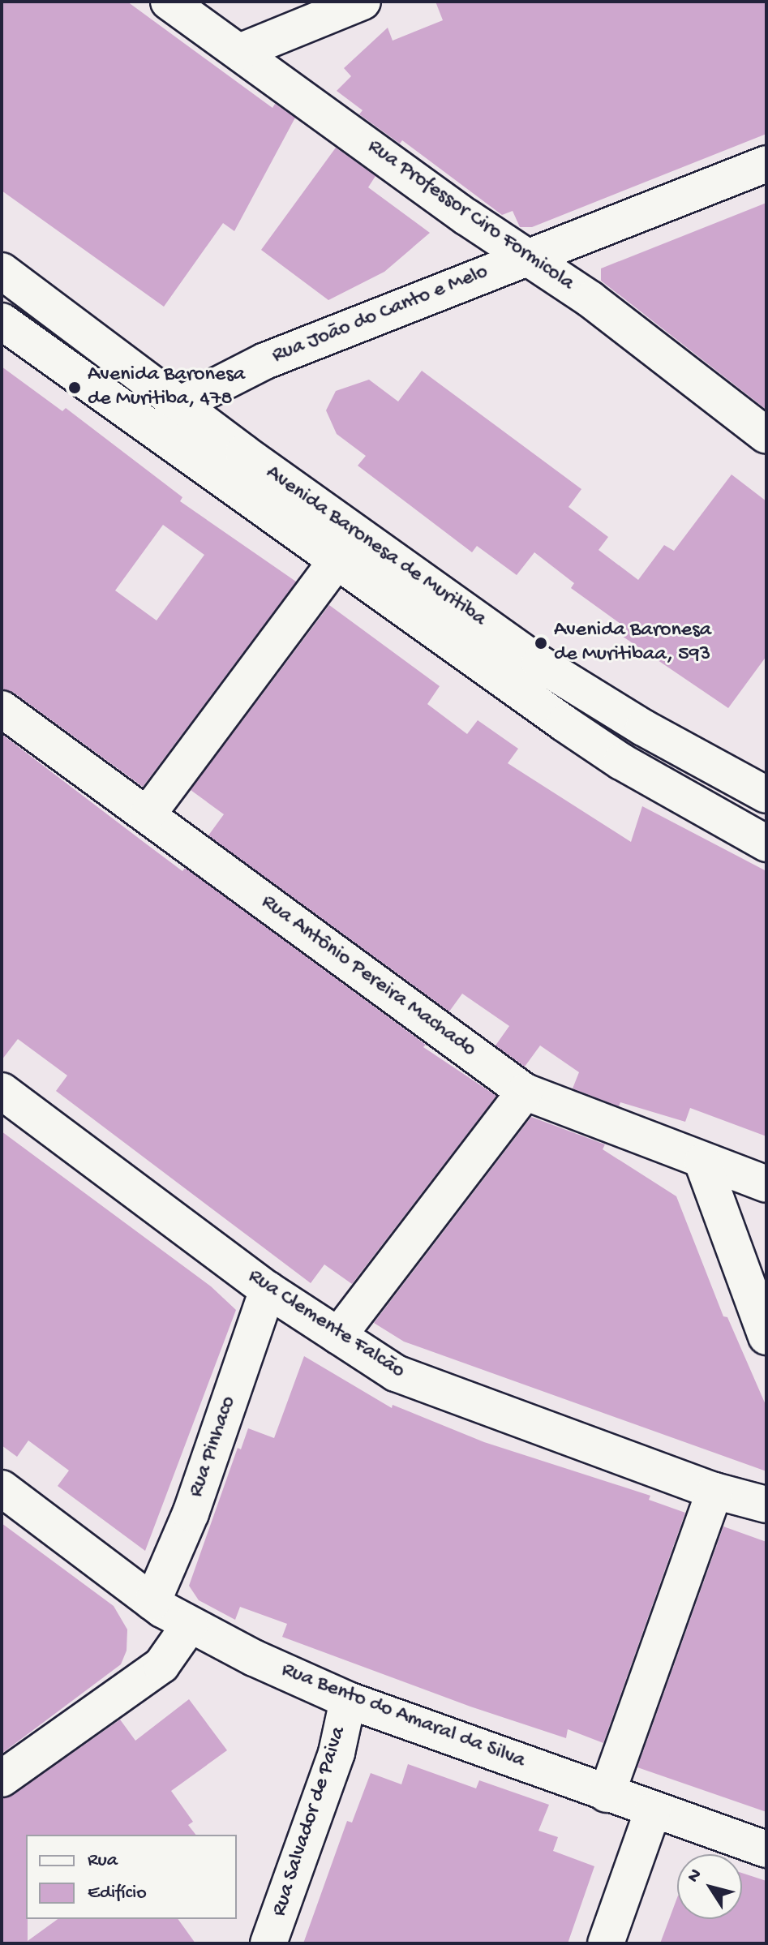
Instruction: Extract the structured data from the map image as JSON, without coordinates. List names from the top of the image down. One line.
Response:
{"streets":{"street":["Rua Professor Ciro Formicola","Rua João do Canto e Melo","Avenida Baronesa de Muritiba","Rua Antônio Pereira Machado","Rua Clemente Falcão","Rua Pinhaco","Rua Bento do Amaral da Silva","Rua Salvador de Paiva"]},"crossings":[["Rua Professor Ciro Formicola","Rua João do Canto e Melo"],["Rua João do Canto e Melo","Avenida Baronesa de Muritiba"],["Rua Clemente Falcão","Rua Pinhaco"],["Rua Pinhaco","Rua Bento do Amaral da Silva"],["Rua Bento do Amaral da Silva","Rua Salvador de Paiva"]],"places":["Avenida Baronesa de Muritiba, 478","Avenida Baronesa de Muritibaa, 593"],"legend":["Rua","Edifício"],"north":"top left"}
